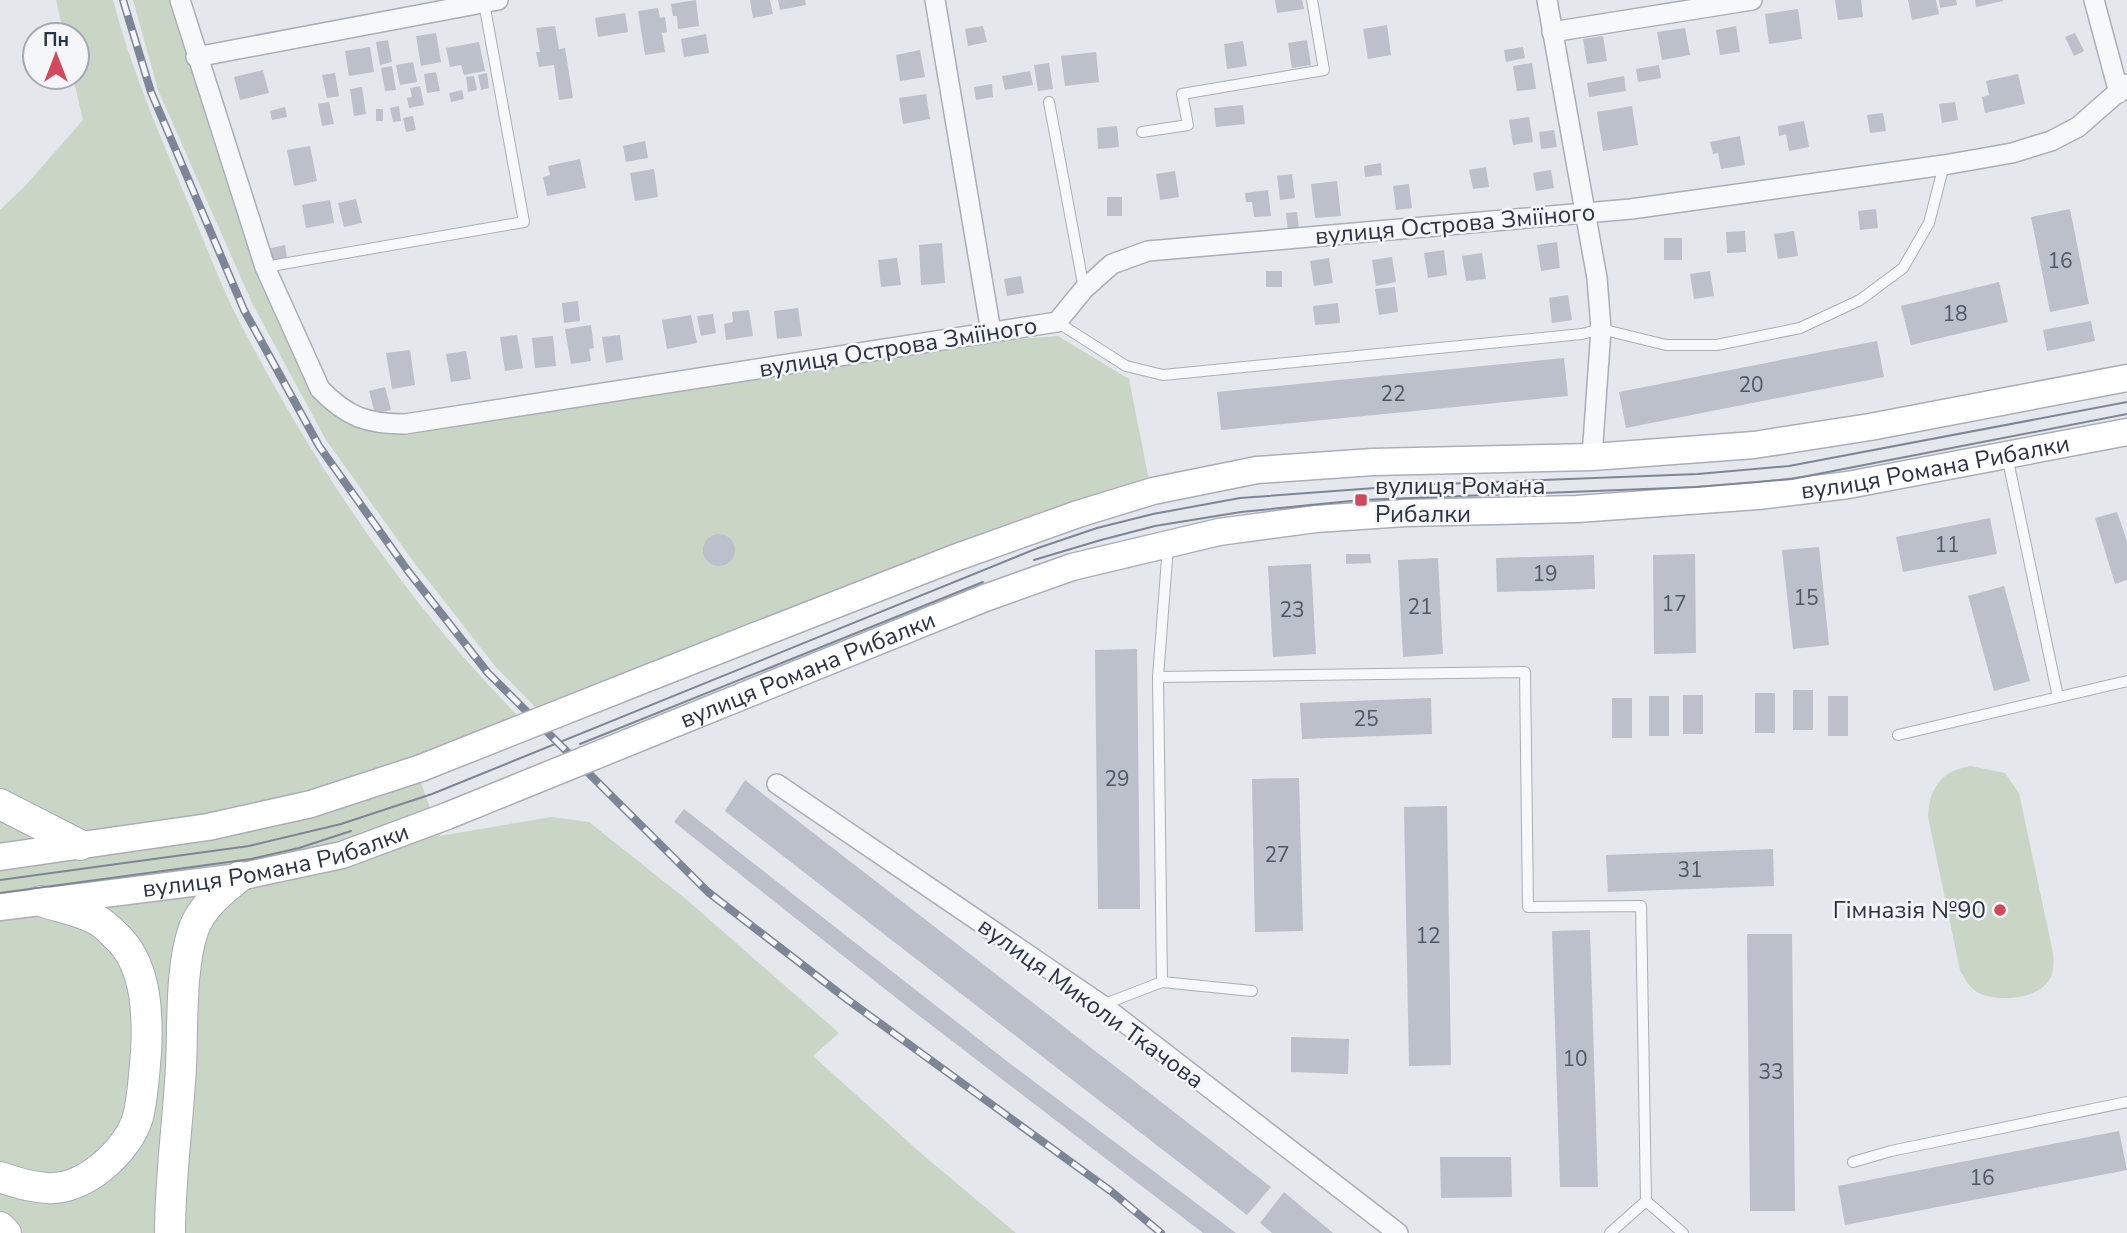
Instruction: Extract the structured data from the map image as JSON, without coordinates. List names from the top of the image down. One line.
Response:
{"streets":{"main road":["вулиця Романа Рибалки"],"street":["вулиця Острова Зміїного","вулиця Миколи Ткачова"]},"places":{"transit":["вулиця Романа Рибалки"],"other":["Гімназія №90"]},"house_numbers":["16","18","20","22","11","19","15","17","21","23","25","29","27","31","12","10","33","16"],"north":"top"}
